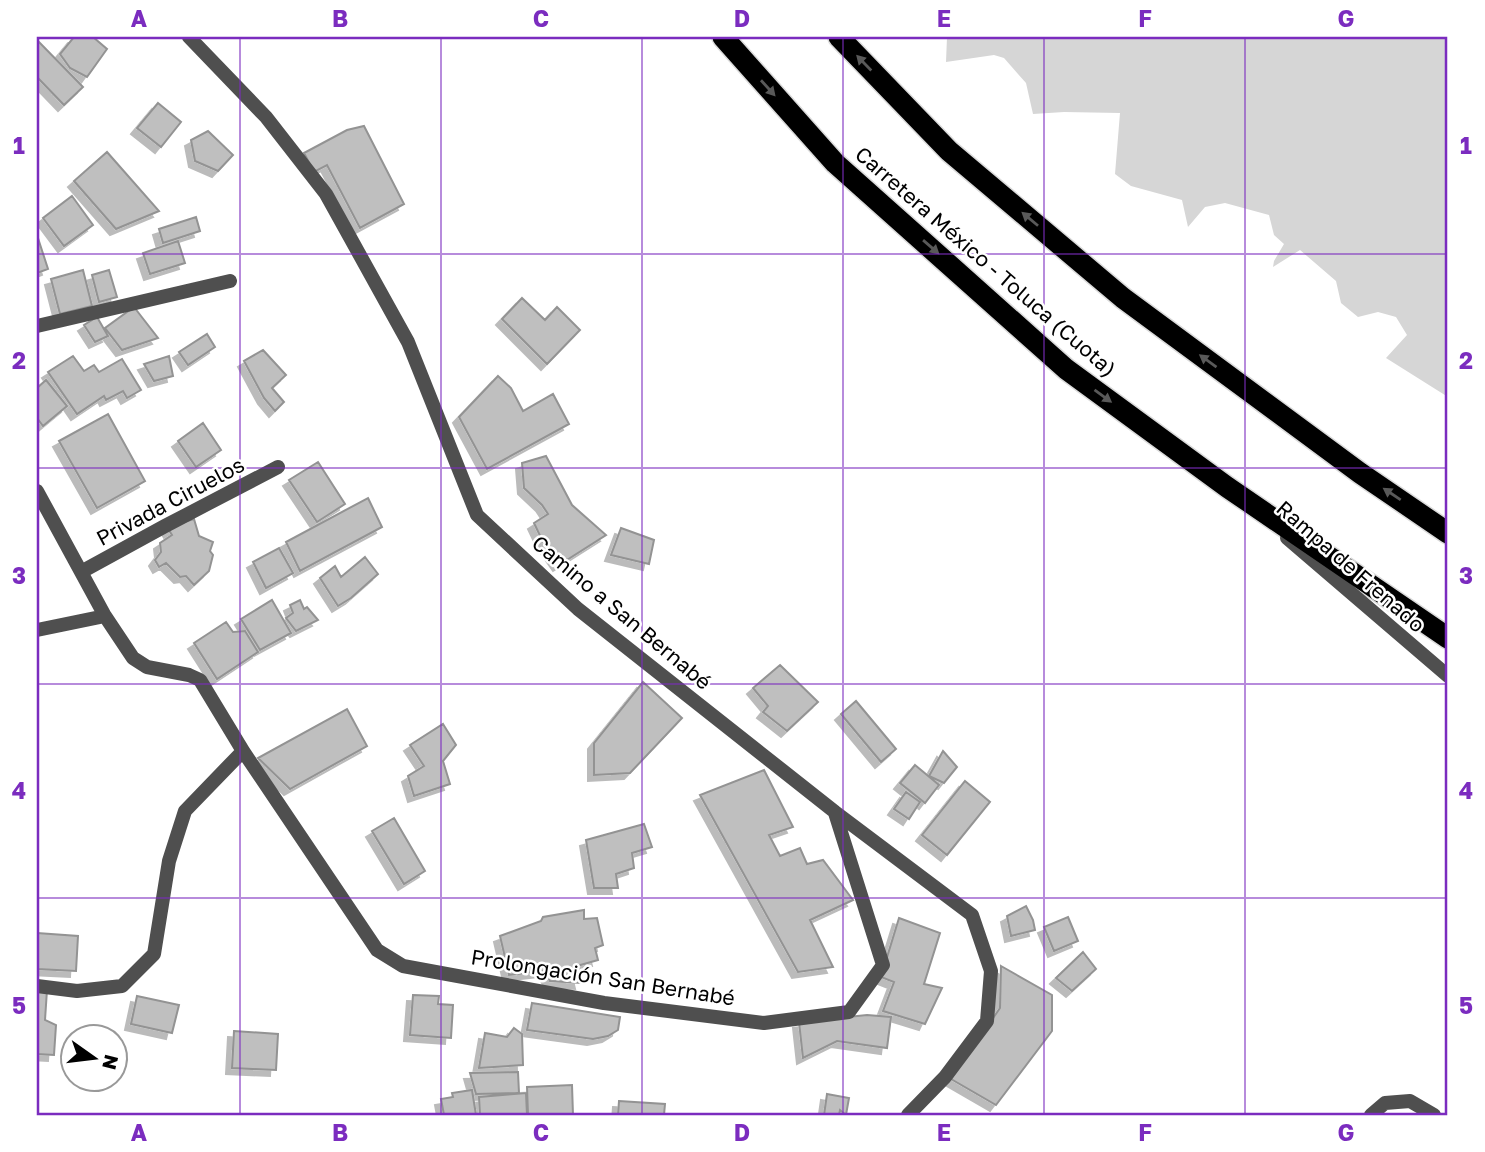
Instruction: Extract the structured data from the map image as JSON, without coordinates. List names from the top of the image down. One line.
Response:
{"streets":{"highway":["Carretera México - Toluca (Cuota)"],"street":["Privada Ciruelos","Rampa de Frenado","Camino a San Bernabé","Prolongación San Bernabé"]},"crossings":[["Carretera México - Toluca (Cuota)","Rampa de Frenado"],["Camino a San Bernabé","Prolongación San Bernabé"]],"north":"right","grid":{"columns":["A","B","C","D","E","F","G"],"rows":["1","2","3","4","5"]}}
